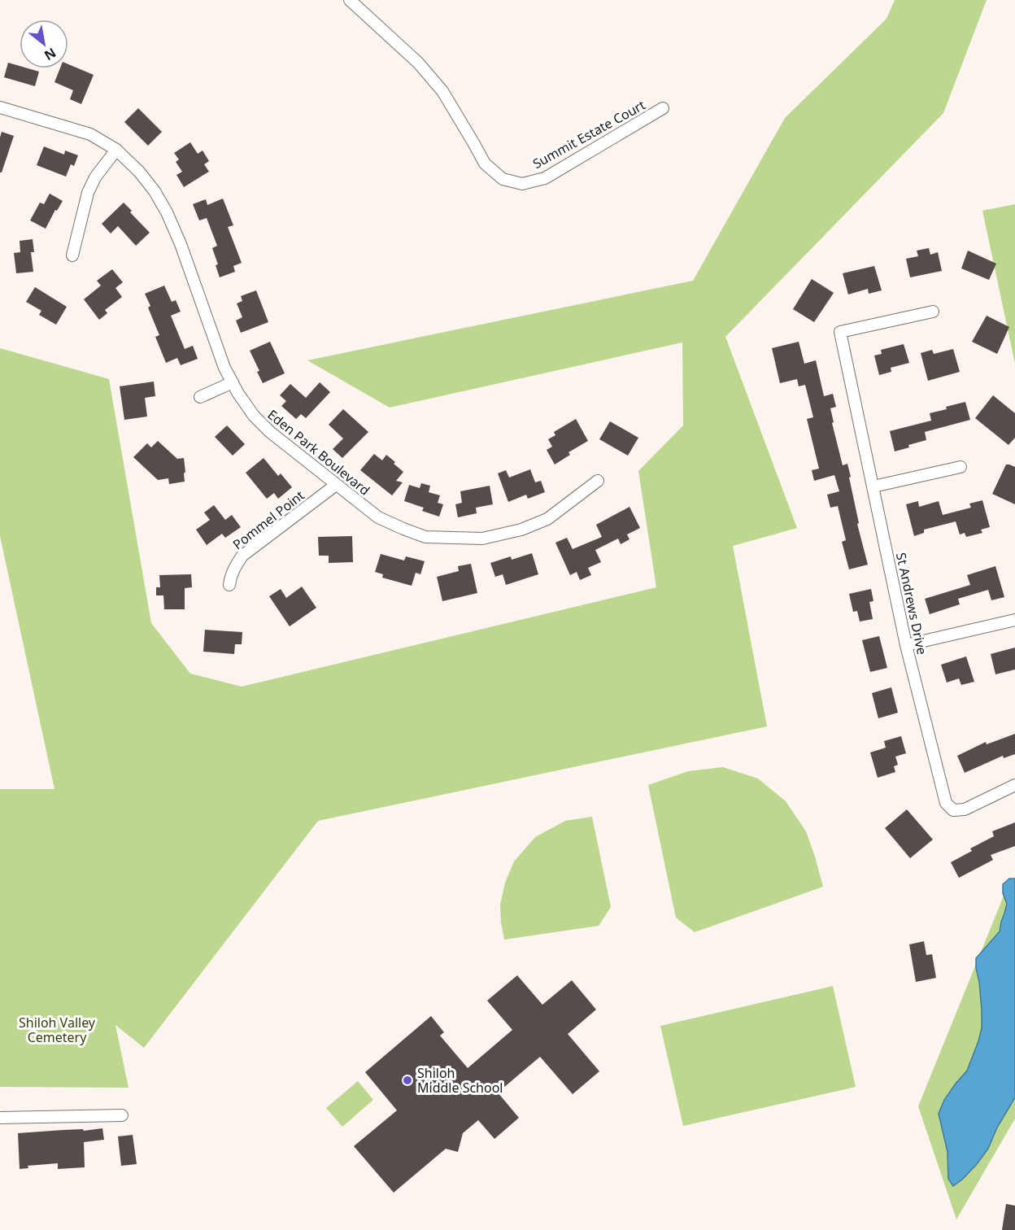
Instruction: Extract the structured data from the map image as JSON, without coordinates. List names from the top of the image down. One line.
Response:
{"streets":{"street":["Summit Estate Court","Eden Park Boulevard","Pommel Point","St Andrews Drive"]},"crossings":[["Eden Park Boulevard","Pommel Point"]],"parks":["Shiloh Valley Cemetery"],"places":["Shiloh Middle School"],"north":"bottom right"}
